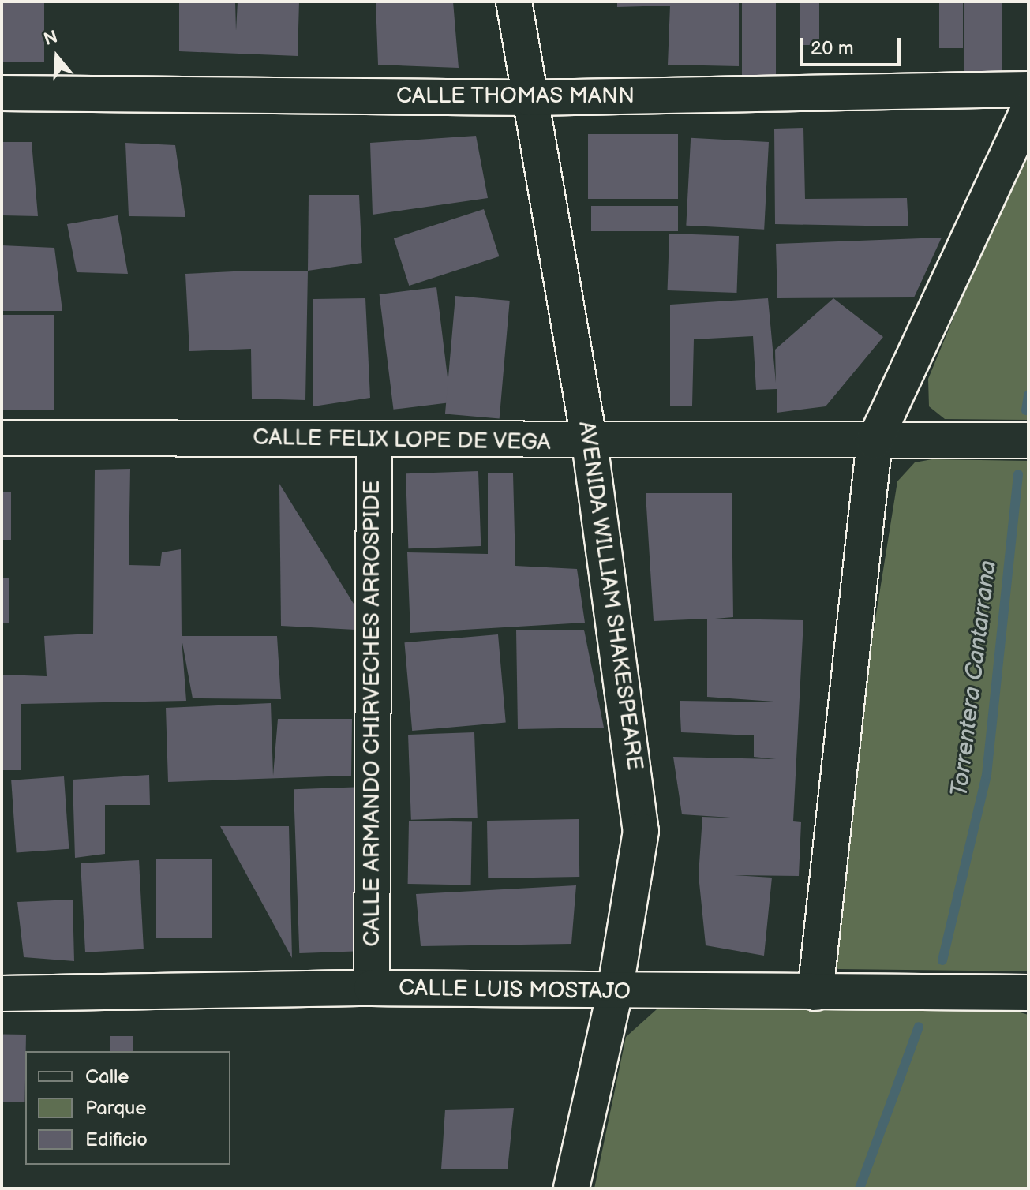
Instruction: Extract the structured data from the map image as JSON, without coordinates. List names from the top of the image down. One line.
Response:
{"streets":{"street":["CALLE THOMAS MANN","CALLE FELIX LOPE DE VEGA","AVENIDA WILLIAM SHAKESPEARE","CALLE ARMANDO CHIRVECHES ARROSPIDE","CALLE LUIS MOSTAJO"]},"crossings":[["CALLE THOMAS MANN","AVENIDA WILLIAM SHAKESPEARE"],["CALLE FELIX LOPE DE VEGA","AVENIDA WILLIAM SHAKESPEARE"],["CALLE FELIX LOPE DE VEGA","CALLE ARMANDO CHIRVECHES ARROSPIDE"],["AVENIDA WILLIAM SHAKESPEARE","CALLE LUIS MOSTAJO"],["CALLE ARMANDO CHIRVECHES ARROSPIDE","CALLE LUIS MOSTAJO"]],"water":["Torrentera Cantarrana"],"legend":["Calle","Parque","Edificio"],"scale_bar":"20 m","north":"top"}
